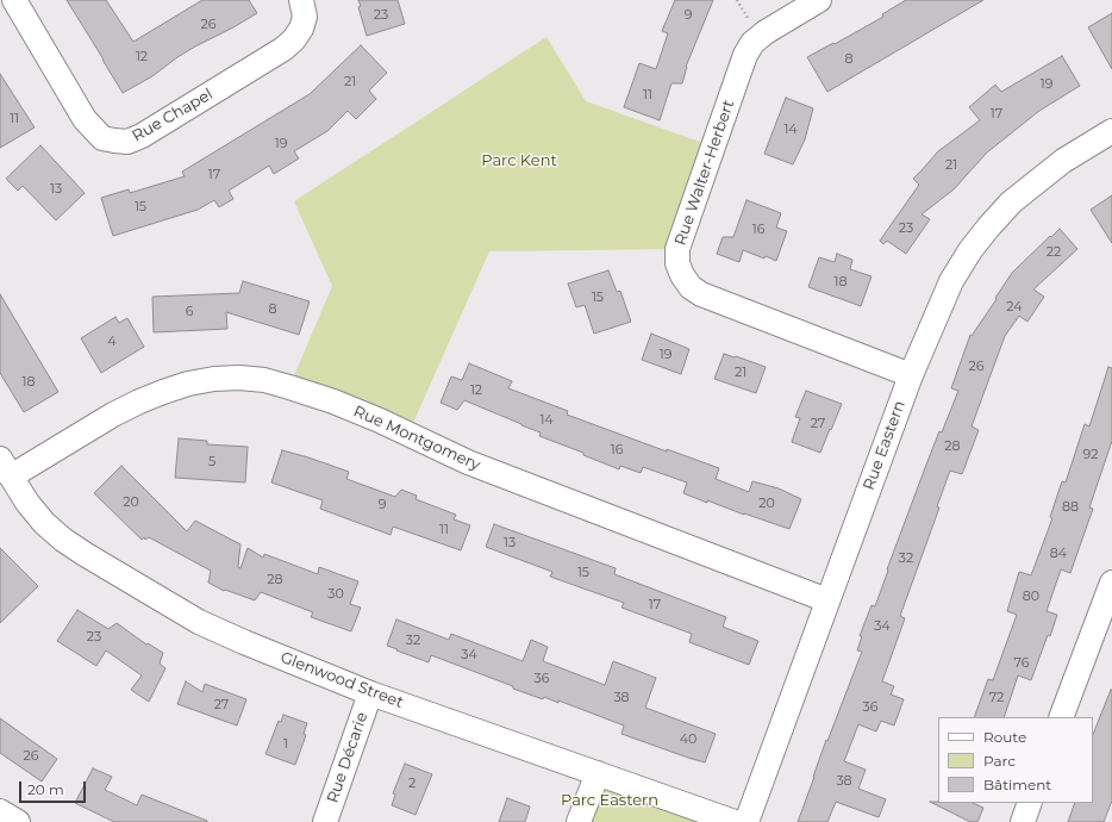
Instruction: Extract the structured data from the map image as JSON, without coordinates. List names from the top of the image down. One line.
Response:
{"streets":{"street":["Rue Chapel","Rue Walter-Herbert","Rue Montgomery","Rue Eastern","Glenwood Street","Rue Décarie"]},"crossings":[["Rue Walter-Herbert","Rue Eastern"],["Rue Montgomery","Rue Eastern"],["Rue Montgomery","Glenwood Street"],["Glenwood Street","Rue Décarie"]],"parks":["Parc Kent","Parc Eastern"],"house_numbers":["23","9","26","12","8","21","19","11","17","11","14","19","21","17","13","15","23","16","22","18","15","24","8","6","4","19","26","21","18","12","14","27","28","16","92","5","20","20","9","88","11","13","84","32","15","28","30","80","17","34","23","32","34","76","36","38","72","27","36","40","1","26","38","2"],"legend":["Route","Parc","Bâtiment"],"scale_bar":"20 m"}
